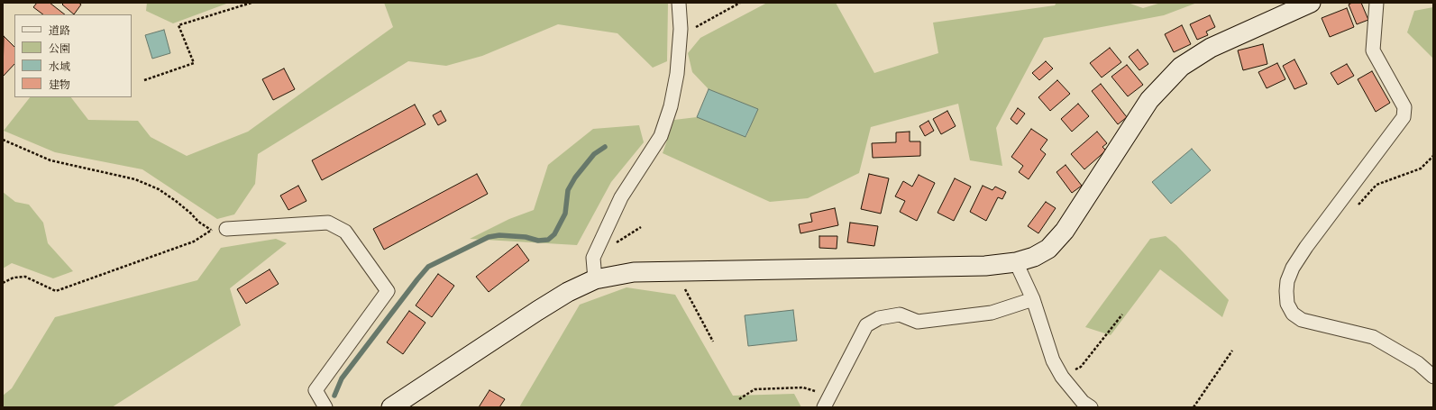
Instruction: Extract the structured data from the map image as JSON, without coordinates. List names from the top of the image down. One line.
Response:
{"legend":["道路","公園","水域","建物"]}
